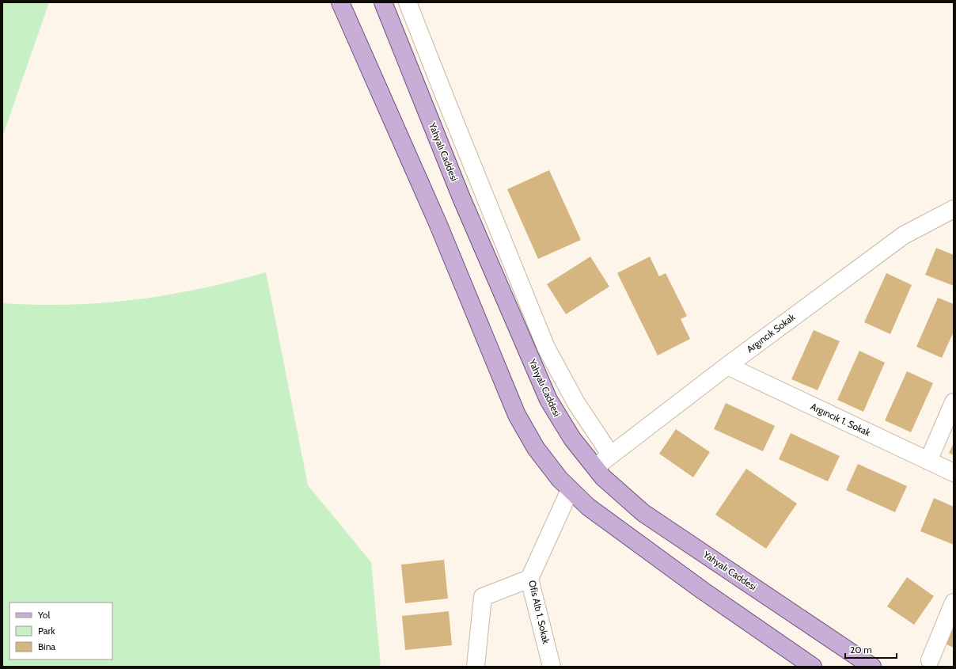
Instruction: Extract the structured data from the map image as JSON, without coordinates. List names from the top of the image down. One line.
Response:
{"streets":{"main road":["Yahyalı Caddesi"],"street":["Argıncık Sokak","Argıncık 1. Sokak","Ofis Altı 1. Sokak"]},"crossings":[["Yahyalı Caddesi","Argıncık Sokak"],["Argıncık Sokak","Argıncık 1. Sokak"]],"legend":["Yol","Park","Bina"],"scale_bar":"20 m"}
